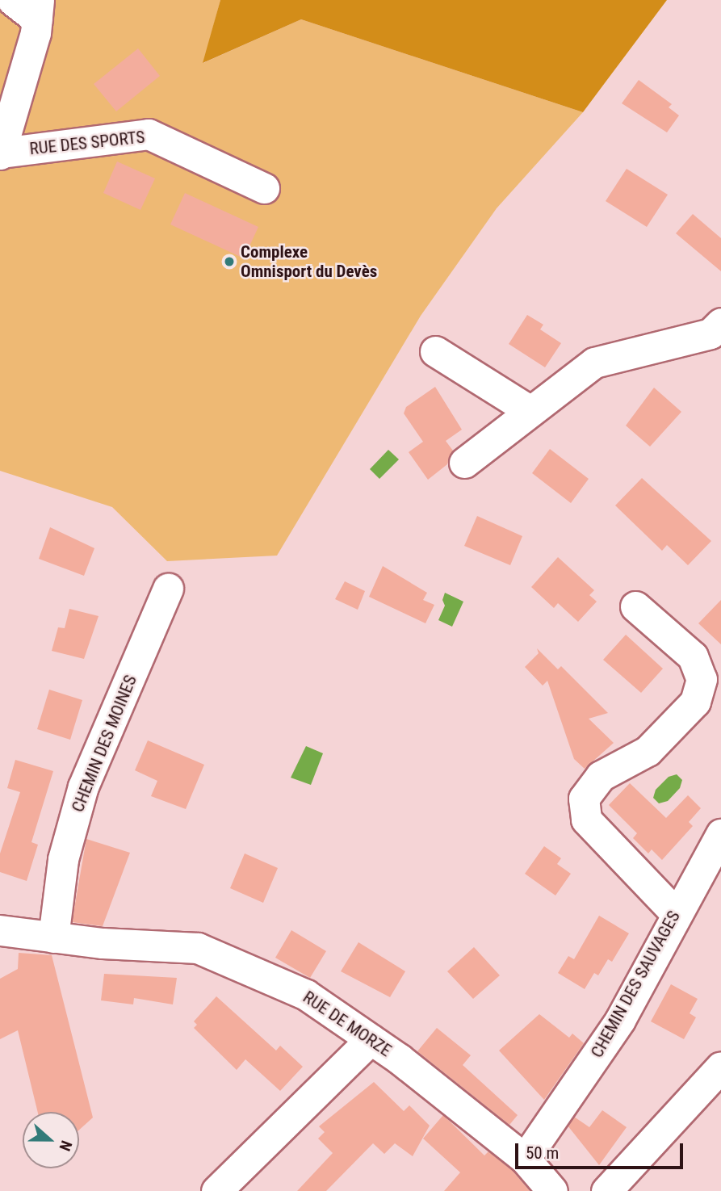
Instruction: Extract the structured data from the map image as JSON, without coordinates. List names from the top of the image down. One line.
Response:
{"streets":{"street":["RUE DES SPORTS","CHEMIN DES MOINES","CHEMIN DES SAUVAGES","RUE DE MORZE"]},"crossings":[["CHEMIN DES MOINES","RUE DE MORZE"],["CHEMIN DES SAUVAGES","RUE DE MORZE"]],"places":["Complexe Omnisport du Devès"],"scale_bar":"50 m","north":"right"}
